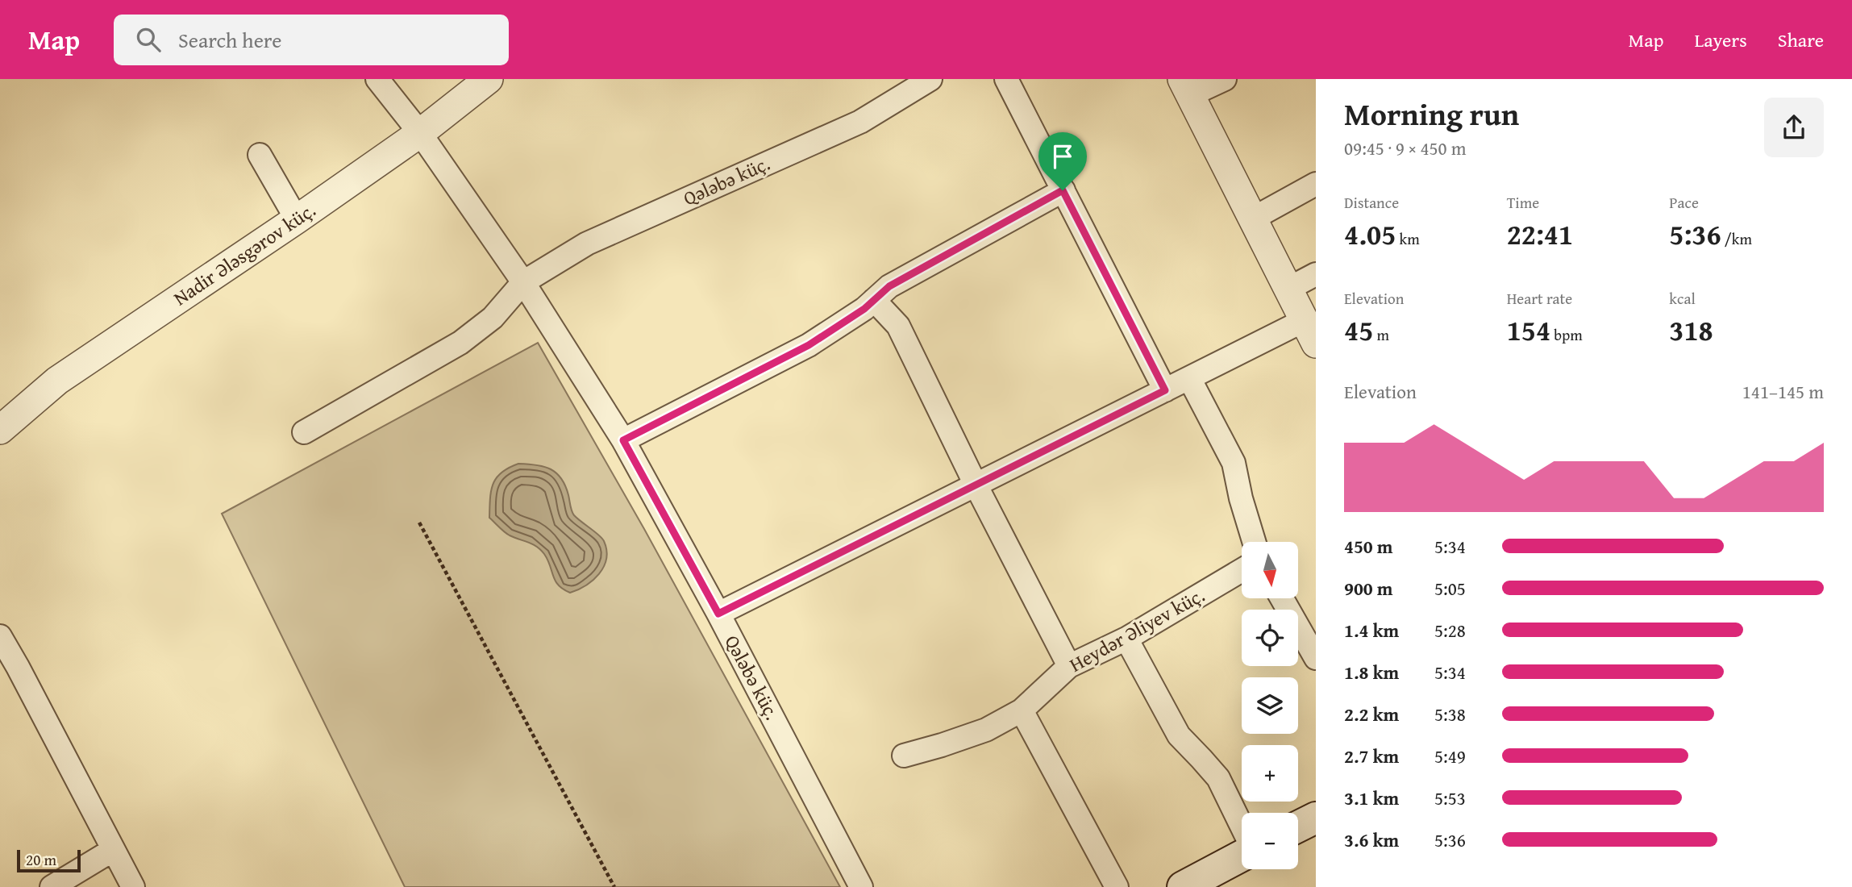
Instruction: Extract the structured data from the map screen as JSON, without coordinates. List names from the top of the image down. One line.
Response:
{"streets":{"street":["Qələbə küç.","Nadir Ələsgərov küç.","Heydər Əliyev küç."]},"crossings":[["Qələbə küç.","Nadir Ələsgərov küç."]],"scale_bar":"20 m","north":"bottom","page":{"header":"Map","search":"Search here","nav":["Map","Layers","Share"],"heading":["Morning run","09:45 · 9 × 450 m"],"stats":[["Distance","4.05 km"],["Time","22:41"],["Pace","5:36 /km"],["Elevation","45 m"],["Heart rate","154 bpm"],["kcal","318"]],"chart":["Elevation","141–145 m"],"list":[{"name":"450 m","note":"5:34"},{"name":"900 m","note":"5:05"},{"name":"1.4 km","note":"5:28"},{"name":"1.8 km","note":"5:34"},{"name":"2.2 km","note":"5:38"},{"name":"2.7 km","note":"5:49"},{"name":"3.1 km","note":"5:53"},{"name":"3.6 km","note":"5:36"}],"map_buttons":["+","−"],"scale":"20 m"}}
